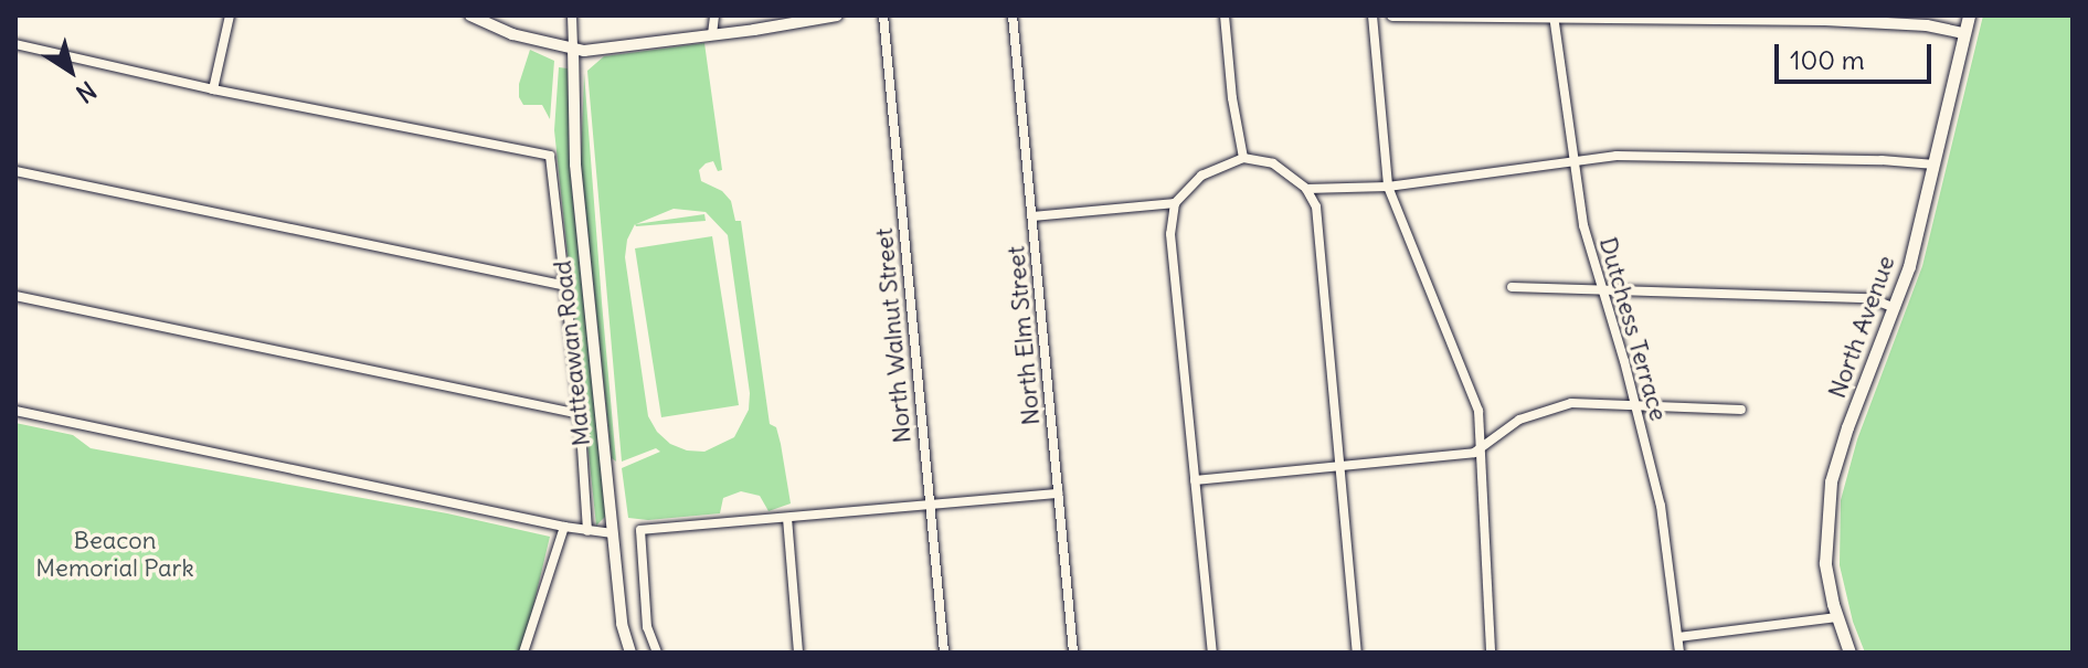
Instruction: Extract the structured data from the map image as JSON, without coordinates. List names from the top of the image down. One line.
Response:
{"streets":{"main road":["North Avenue"],"street":["Dutchess Terrace","North Walnut Street","North Elm Street","Matteawan Road"]},"parks":["Beacon Memorial Park"],"scale_bar":"100 m","north":"bottom right"}
